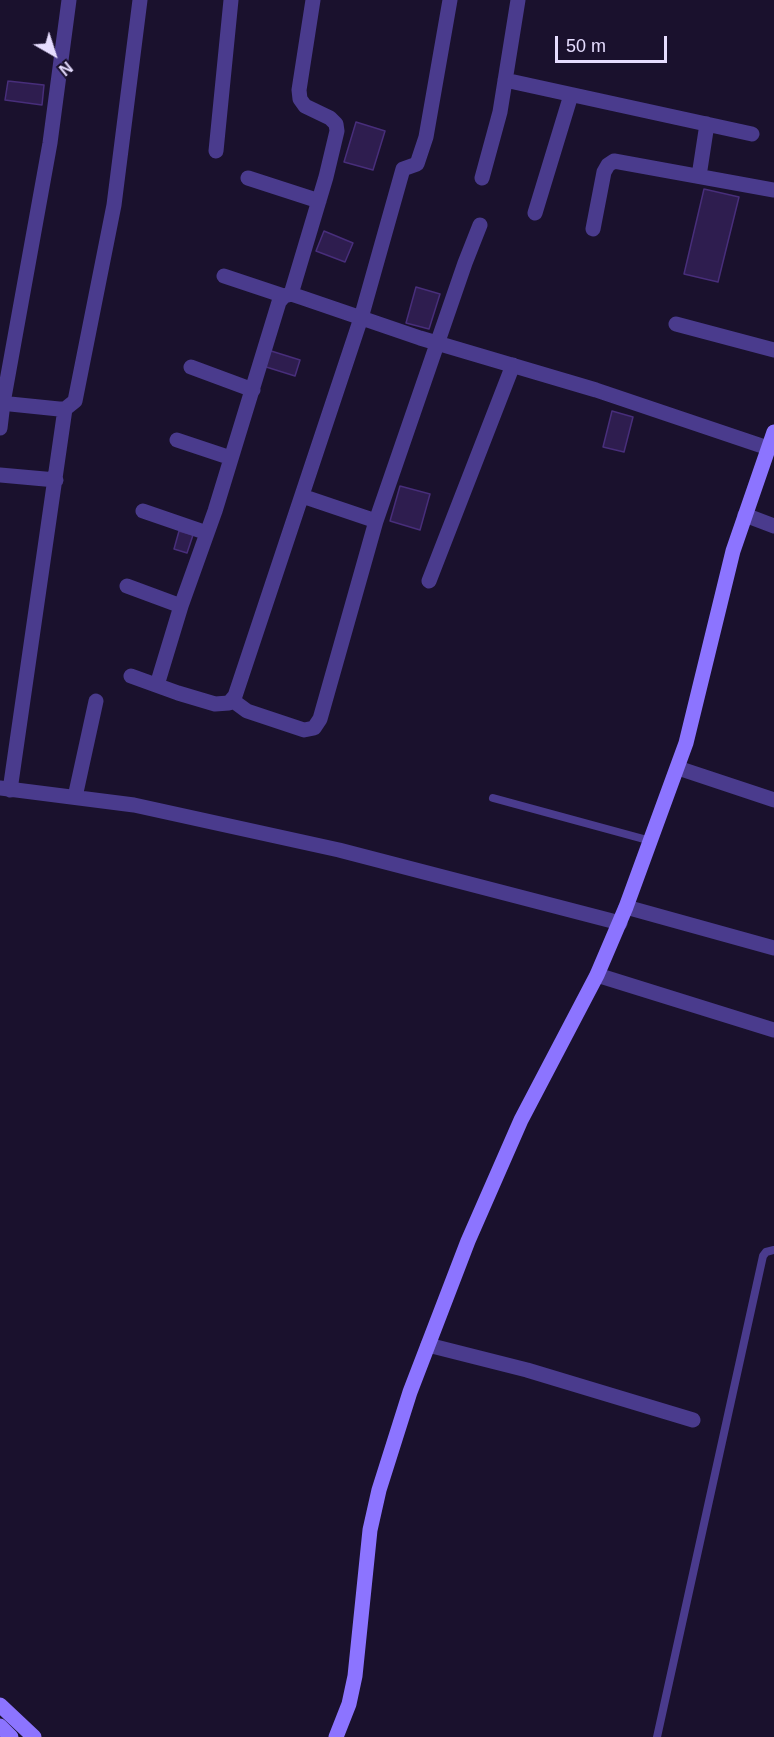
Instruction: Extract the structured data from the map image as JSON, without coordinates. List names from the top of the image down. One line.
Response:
{"scale_bar":"50 m","north":"bottom right"}
